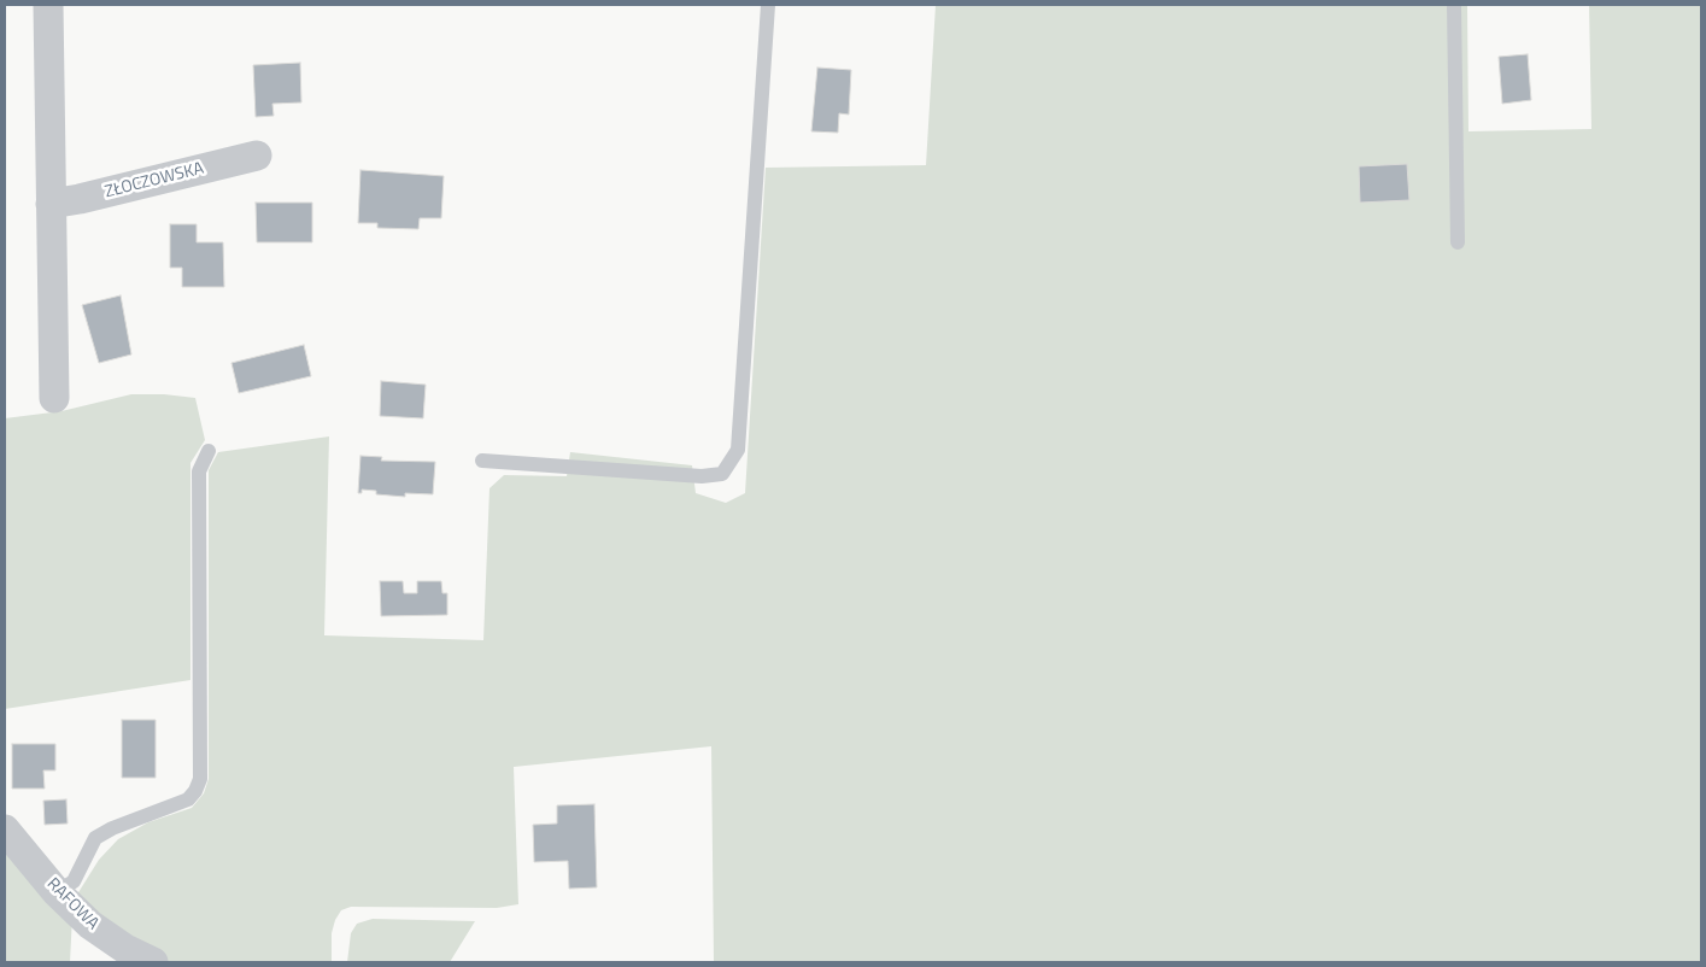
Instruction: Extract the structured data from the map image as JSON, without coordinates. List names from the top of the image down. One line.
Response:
{"streets":{"street":["ZŁOCZOWSKA","RAFOWA"]}}
